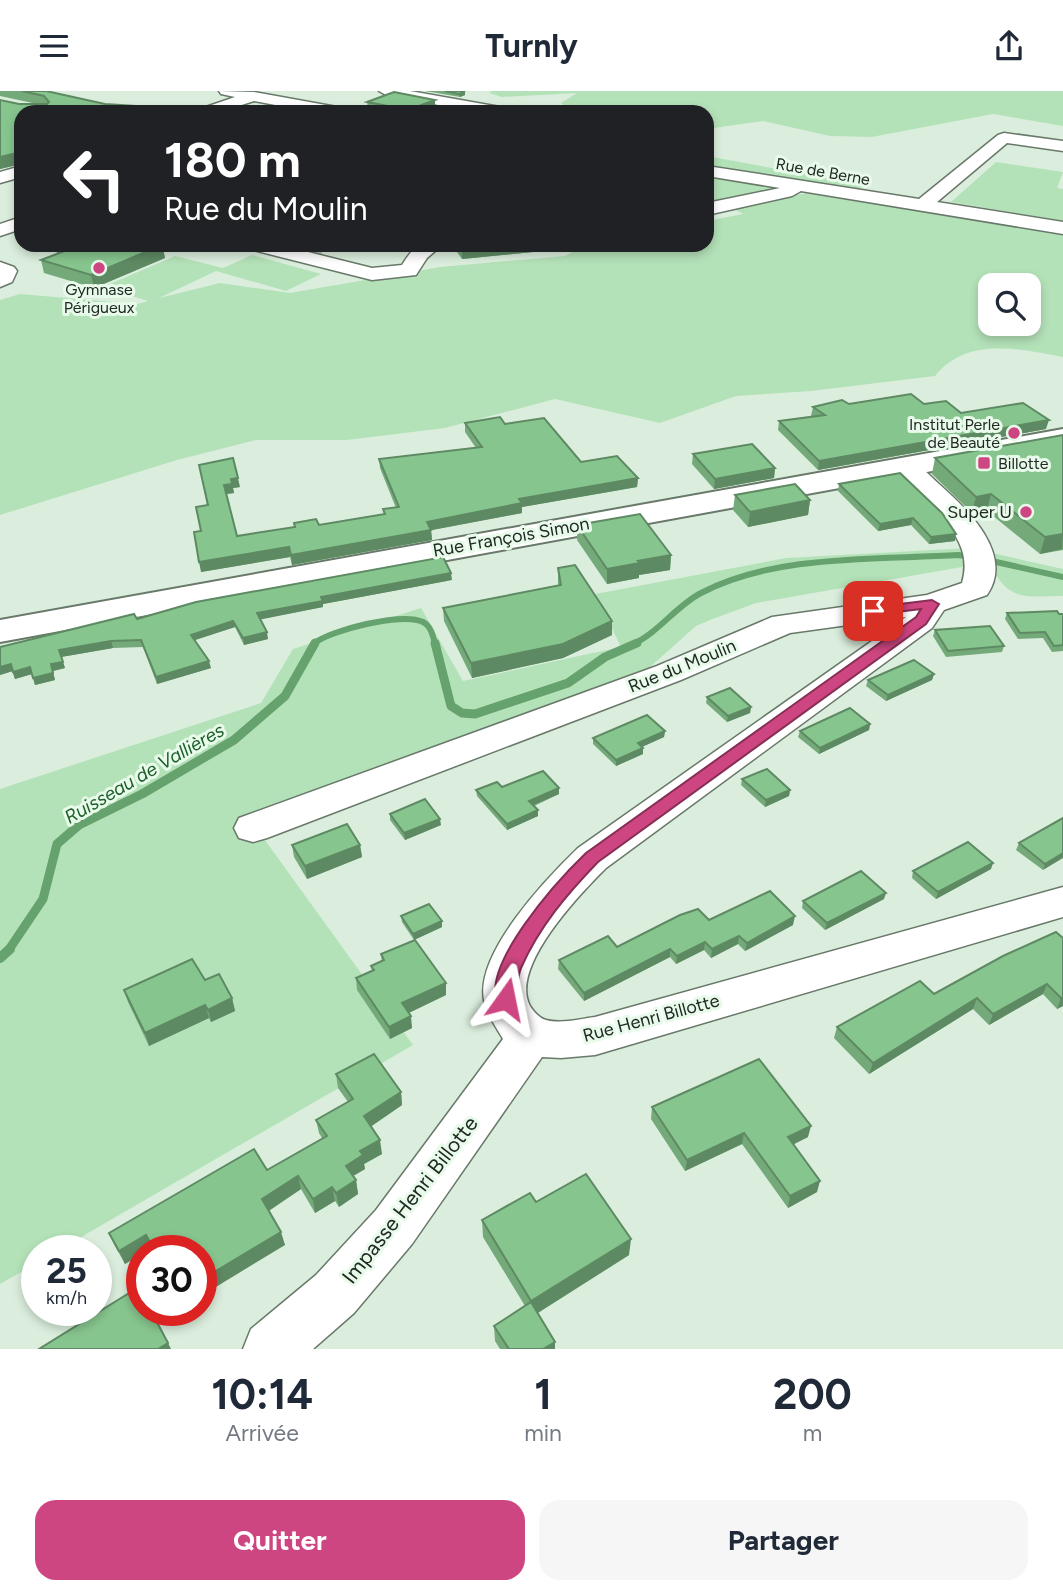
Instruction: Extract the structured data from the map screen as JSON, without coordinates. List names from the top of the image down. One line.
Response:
{"streets":{"main road":["Rue François Simon"],"street":["Rue de Berne","Rue du Moulin","Rue Henri Billotte","Impasse Henri Billotte"]},"crossings":[["Rue François Simon","Rue du Moulin"],["Rue Henri Billotte","Impasse Henri Billotte"]],"water":["Ruisseau de Vallières"],"places":{"other":["Gymnase Périgueux","Institut Perle de Beauté","Super U"],"transit":["Billotte"]},"page":{"header":"Turnly","turn":["180 m","Rue du Moulin"],"speed":"25 km/h","limit":"30","eta":["10:14","Arrivée","1","min","200","m"],"buttons":["Quitter","Partager"]}}
